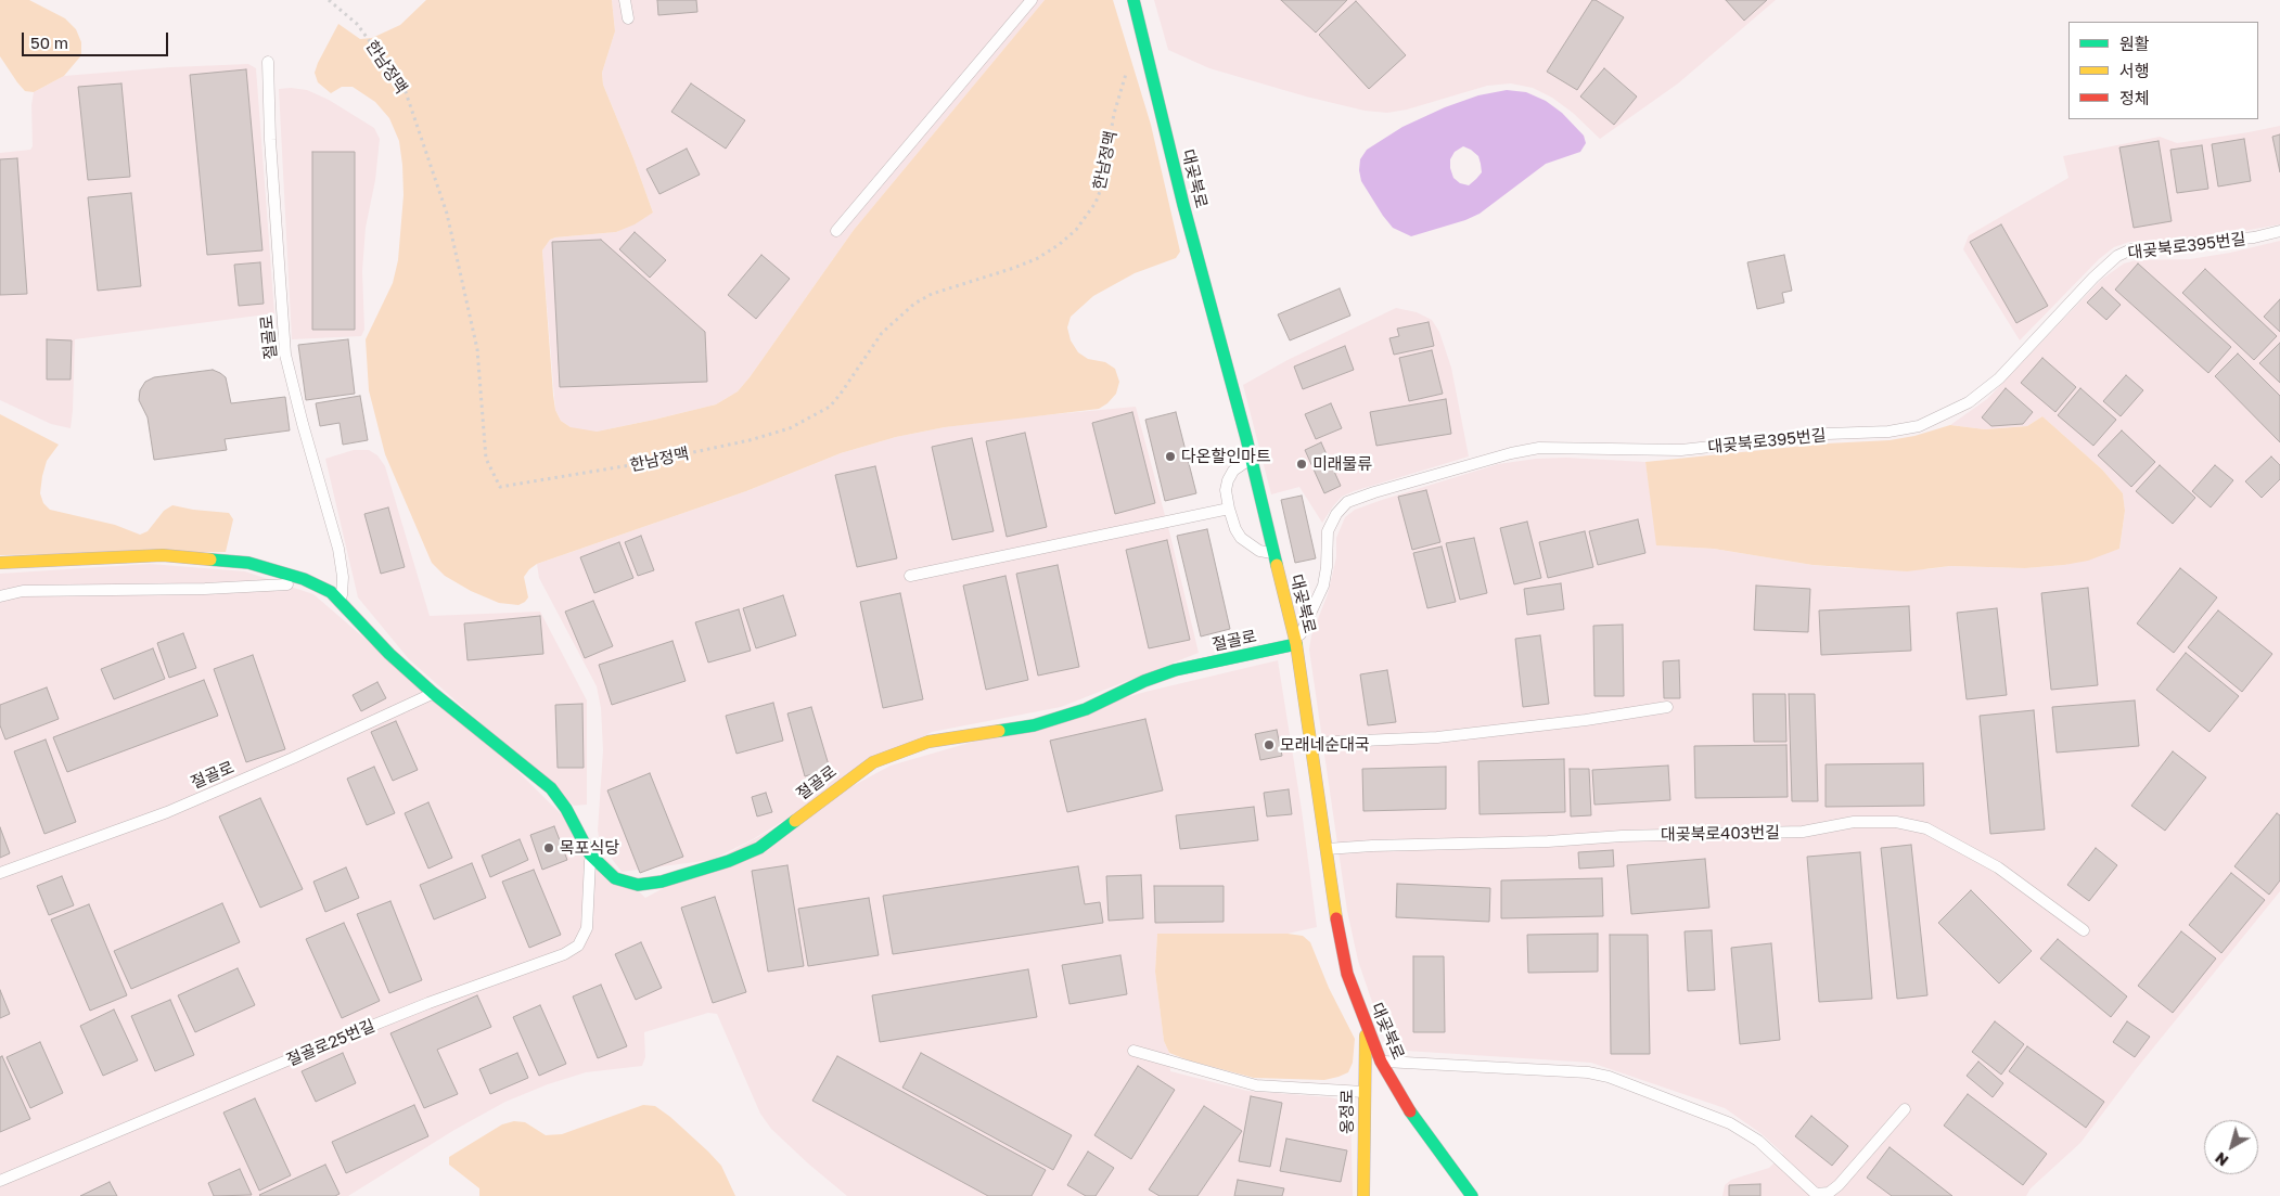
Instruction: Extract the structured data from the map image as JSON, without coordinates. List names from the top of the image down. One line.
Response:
{"streets":{"street":["대곶북로","절골로","옹정로"],"lane":["대곶북로395번길","대곶북로403번길","절골로25번길"],"path":["한남정맥"]},"crossings":[["대곶북로","대곶북로395번길"],["대곶북로","절골로"],["대곶북로","대곶북로403번길"],["대곶북로","옹정로"],["대곶북로395번길","절골로"],["절골로","절골로25번길"]],"places":["다온할인마트","미래물류","모래네순대국","목포식당"],"legend":["원활","서행","정체"],"scale_bar":"50 m","north":"bottom left"}
